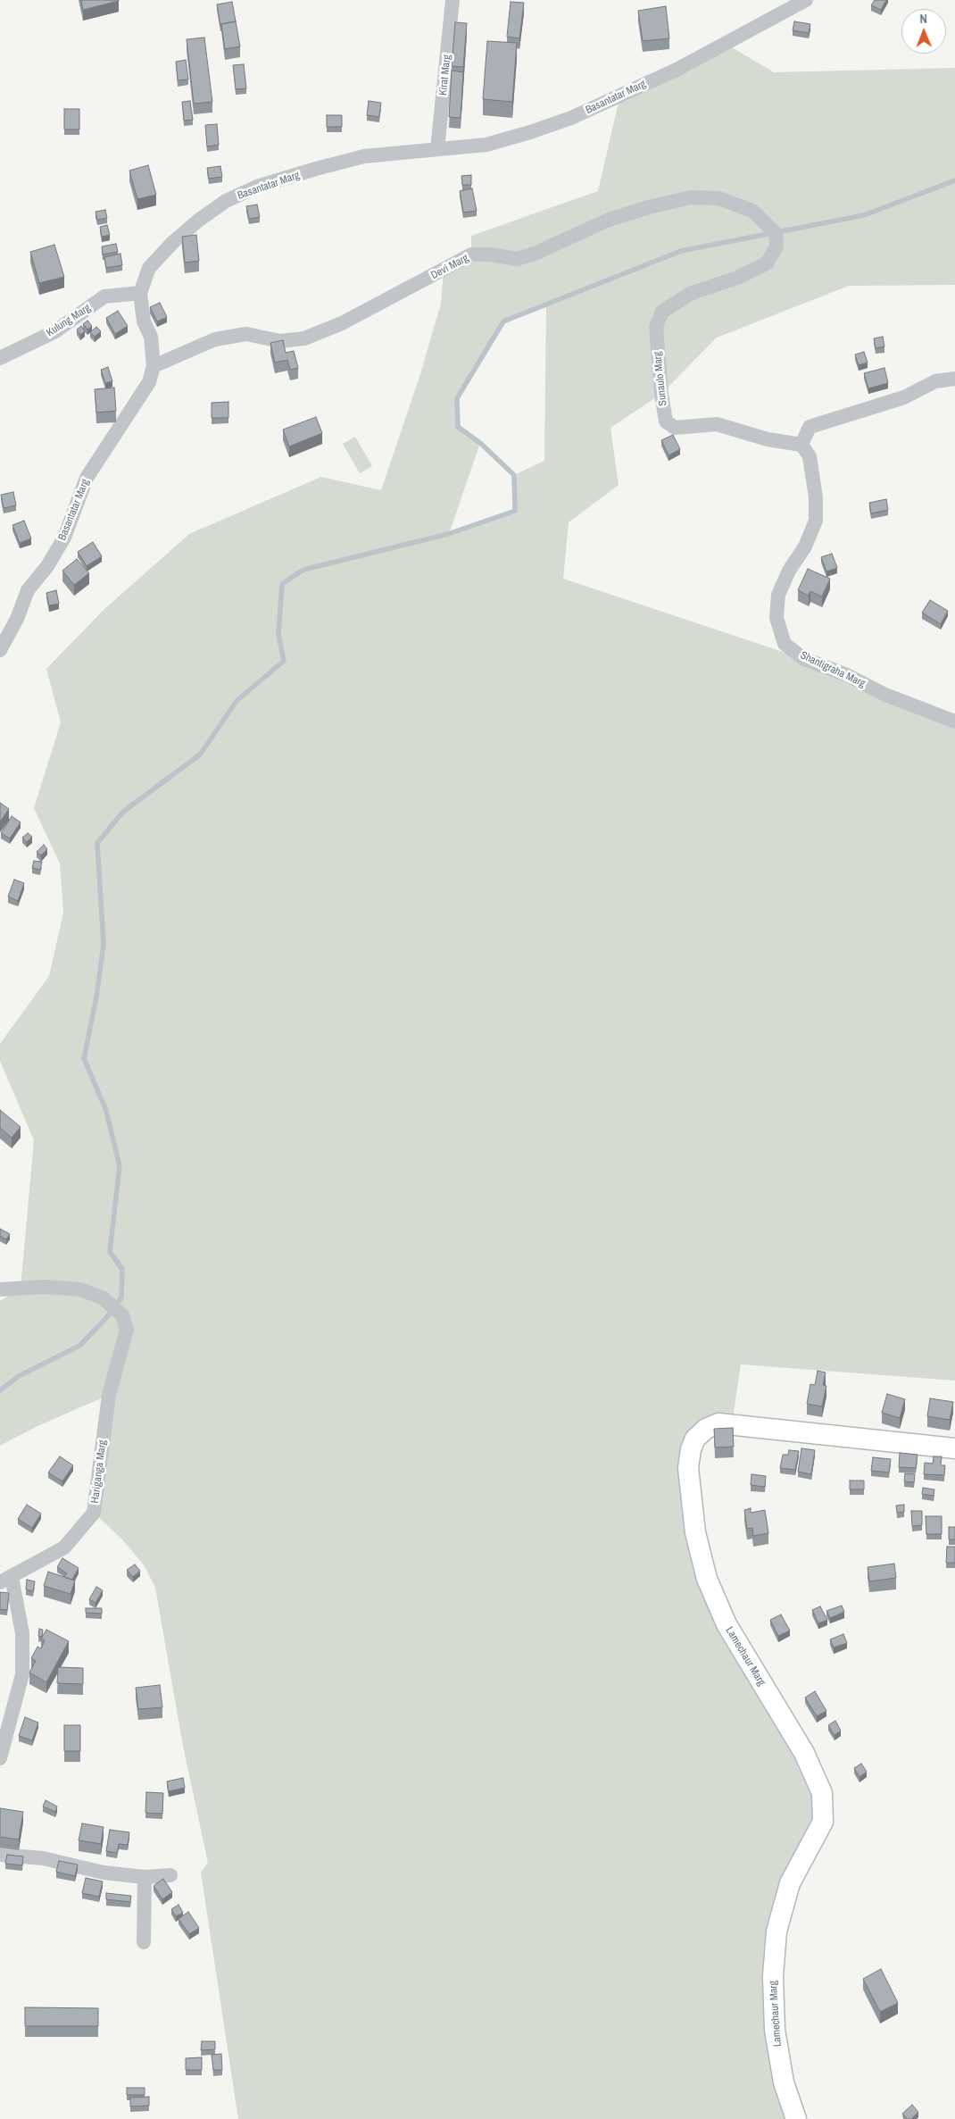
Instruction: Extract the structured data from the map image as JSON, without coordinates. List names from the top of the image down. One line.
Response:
{"streets":{"street":["Kirat Marg","Basantatar Marg","Devi Marg","Kulung Marg","Sunaulo Marg","Shantigraha Marg","Hariganga Marg","Lamechaur Marg"]},"crossings":[["Kirat Marg","Basantatar Marg"],["Basantatar Marg","Devi Marg"],["Basantatar Marg","Kulung Marg"],["Devi Marg","Sunaulo Marg"],["Sunaulo Marg","Shantigraha Marg"]],"north":"top"}
